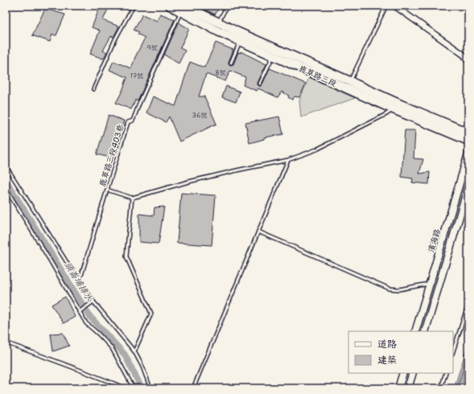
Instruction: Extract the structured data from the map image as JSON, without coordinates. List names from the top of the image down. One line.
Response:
{"streets":{"main road":["鹿草路三段"],"street":["濱海路"],"lane":["鹿草路三段403巷"]},"crossings":[["鹿草路三段","鹿草路三段403巷"]],"water":["頭崙埔排水"],"house_numbers":["9號","8號","17號","36號"],"legend":["道路","建築"]}
